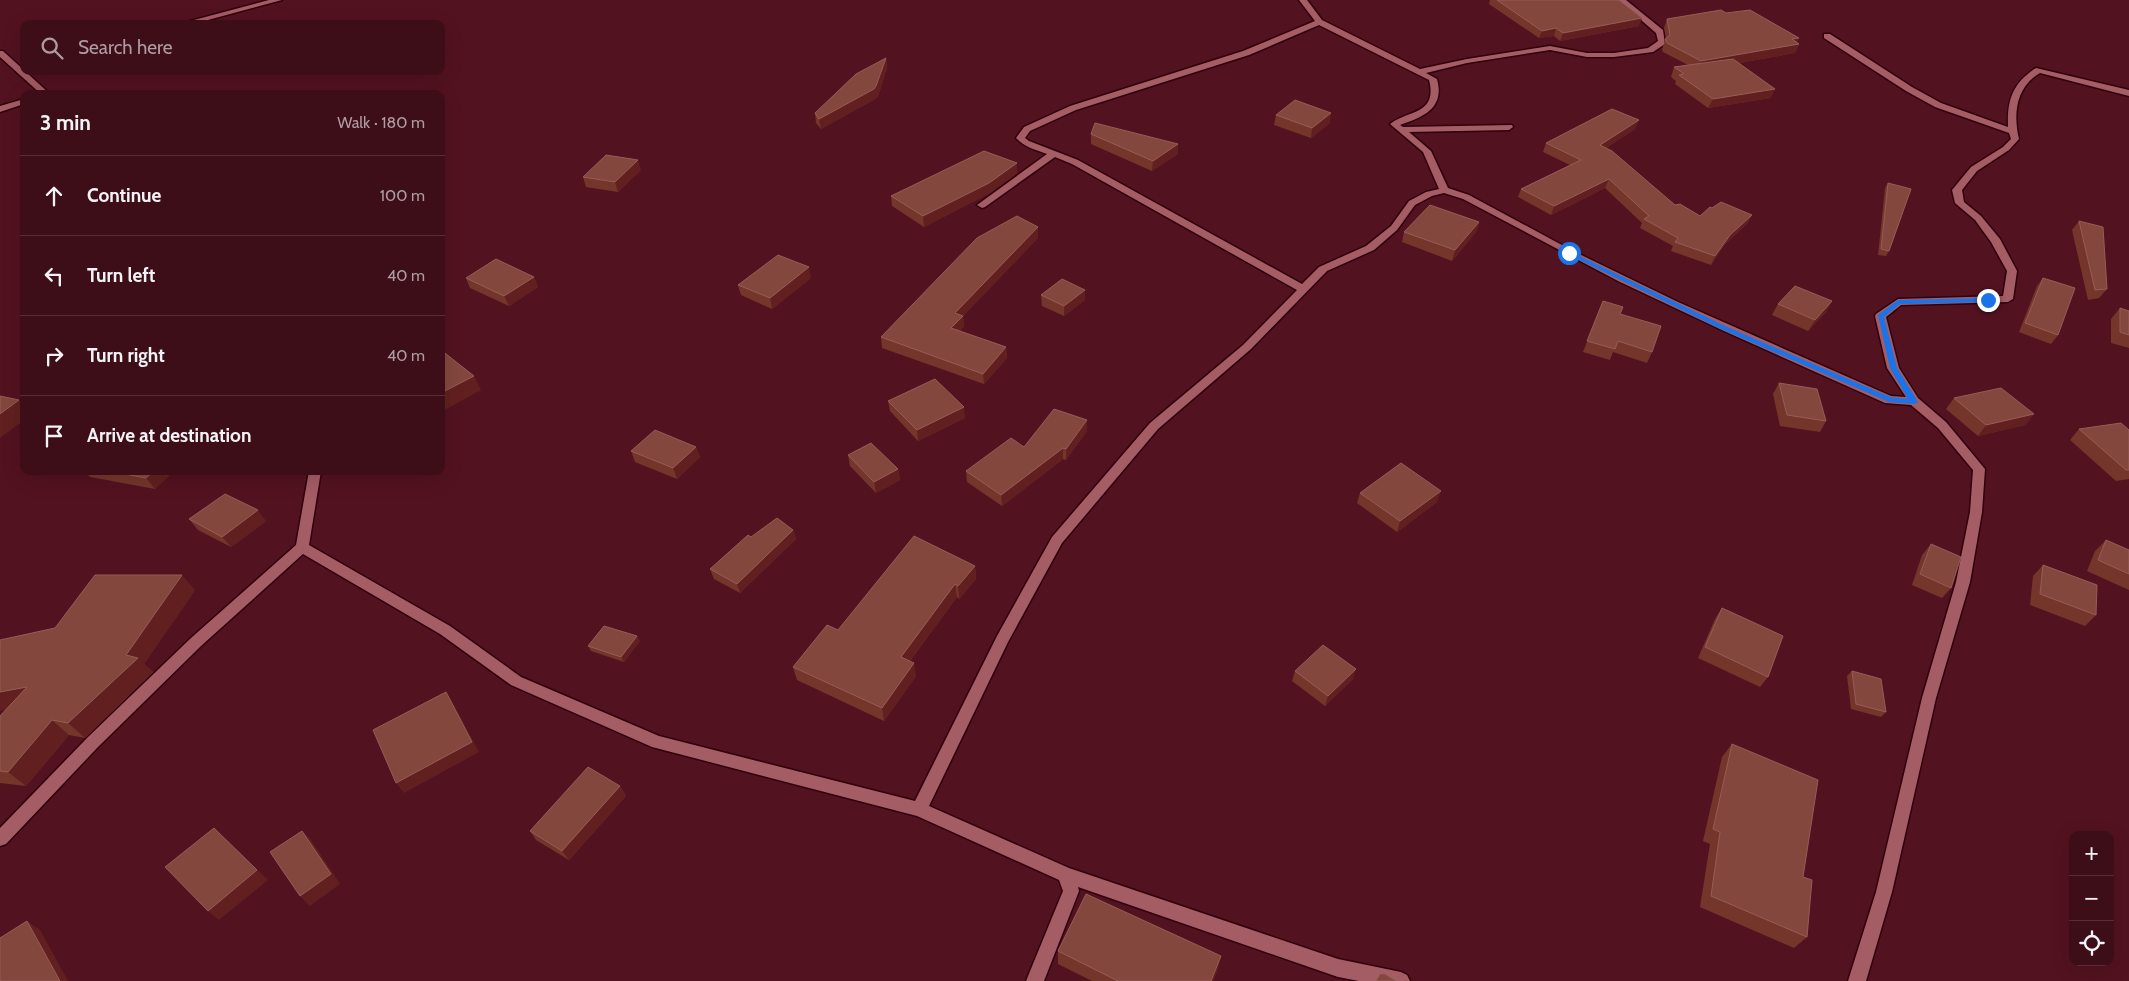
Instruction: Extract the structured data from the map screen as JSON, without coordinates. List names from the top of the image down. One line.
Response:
{"page":{"search":"Search here","heading":["3 min","Walk · 180 m"],"list":[["Continue","100 m"],["Turn left","40 m"],["Turn right","40 m"],"Arrive at destination"],"map_buttons":["+","−"]}}
